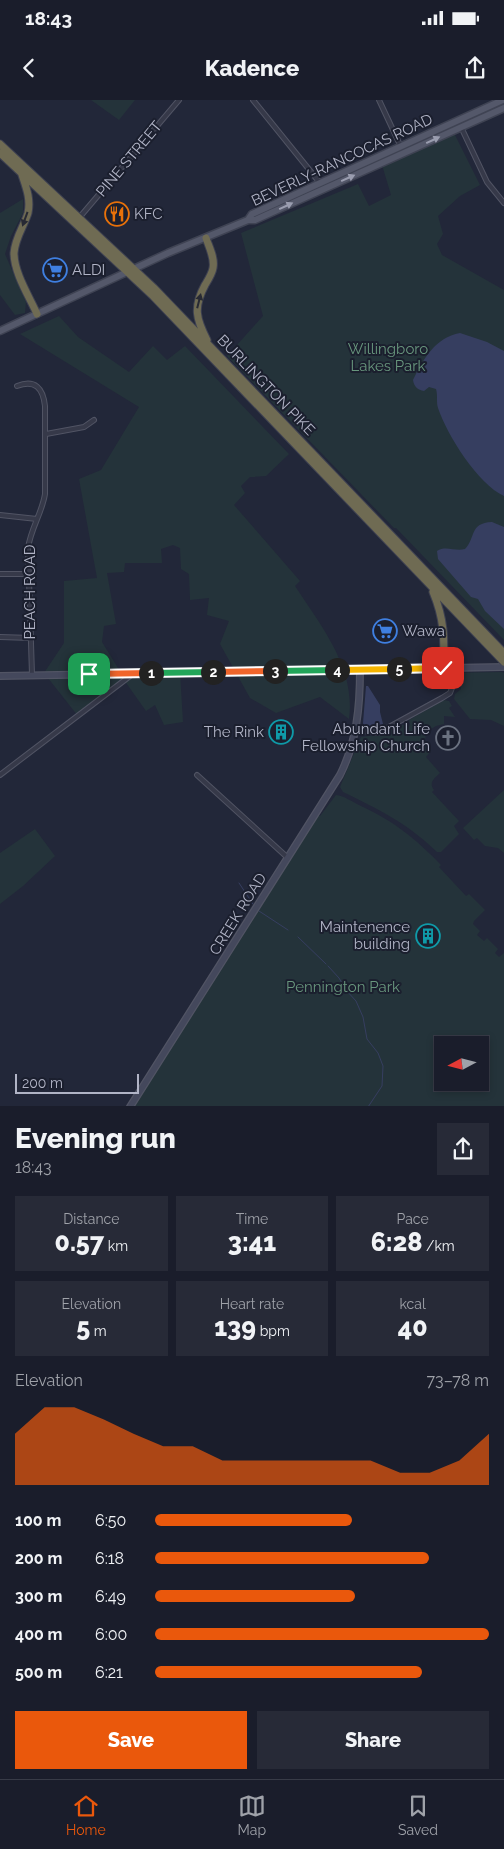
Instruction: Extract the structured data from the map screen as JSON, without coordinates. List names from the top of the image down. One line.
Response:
{"streets":{"highway":["BURLINGTON PIKE"],"main road":["BEVERLY-RANCOCAS ROAD"],"street":["PINE STREET","PEACH ROAD","CREEK ROAD"]},"crossings":[["PINE STREET","BURLINGTON PIKE"],["BEVERLY-RANCOCAS ROAD","BURLINGTON PIKE"]],"parks":["Willingboro Lakes Park","Pennington Park"],"places":{"restaurant":["KFC"],"supermarket":["ALDI","Wawa"],"building":["The Rink","Maintenence building"],"church":["Abundant Life Fellowship Church"]},"scale_bar":"200 m","north":"left","page":{"status":"18:43","header":"Kadence","pins":["5","4","3","2","1"],"scale":"200 m","heading":["Evening run","18:43"],"stats":[["Distance","0.57 km"],["Time","3:41"],["Pace","6:28 /km"],["Elevation","5 m"],["Heart rate","139 bpm"],["kcal","40"]],"chart":["Elevation","73–78 m"],"list":[{"name":"100 m","note":"6:50"},{"name":"200 m","note":"6:18"},{"name":"300 m","note":"6:49"},{"name":"400 m","note":"6:00"},{"name":"500 m","note":"6:21"}],"buttons":["Save","Share"],"tabs":["Home","Map","Saved"]}}
